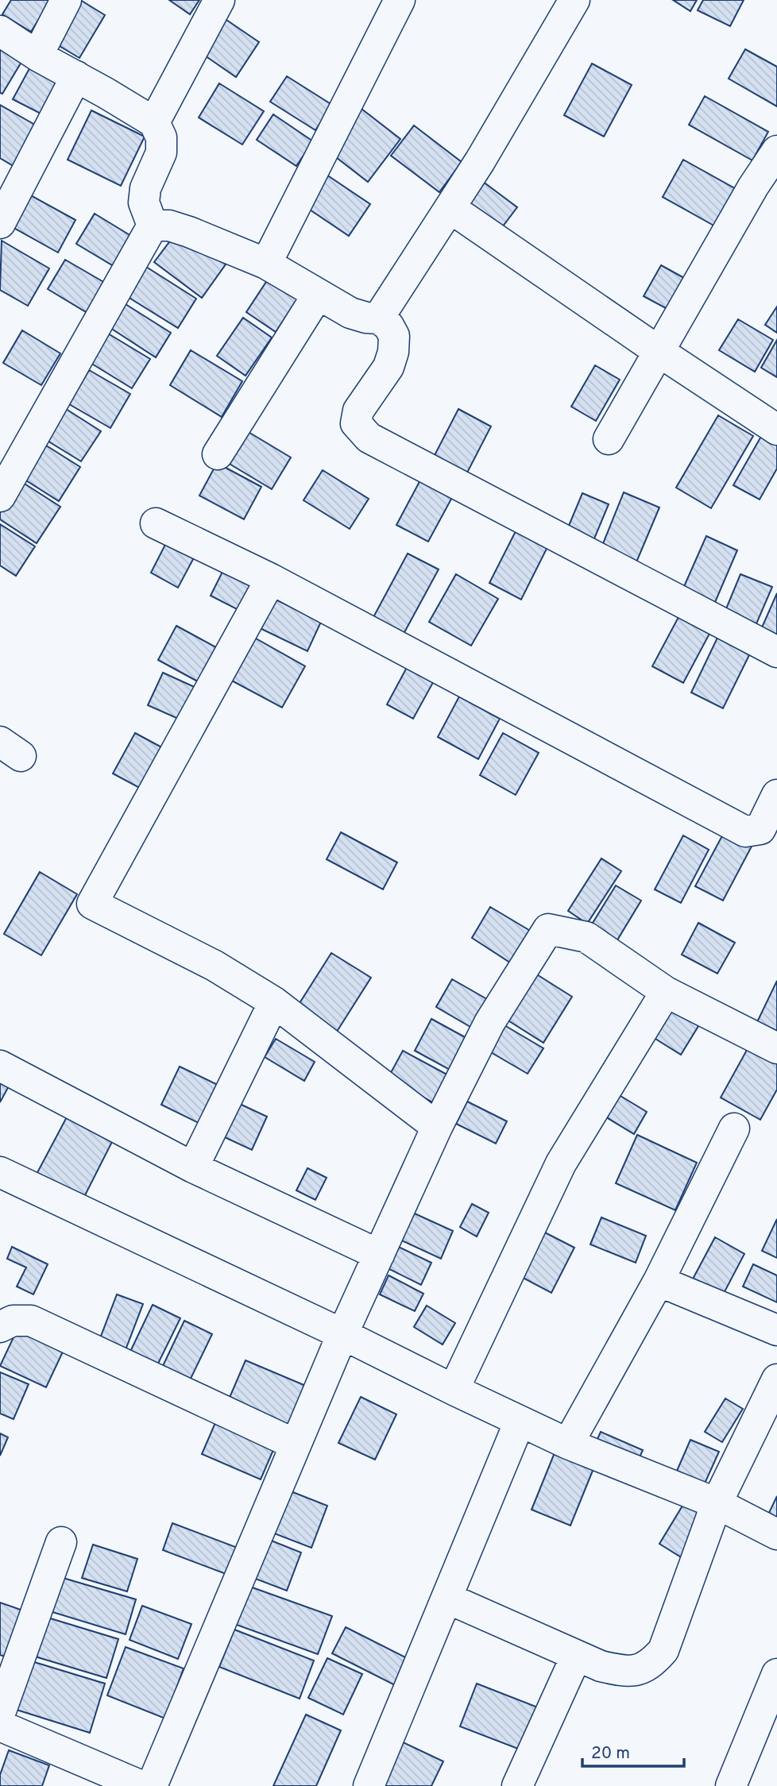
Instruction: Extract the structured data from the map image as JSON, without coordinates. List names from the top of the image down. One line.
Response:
{"scale_bar":"20 m"}
